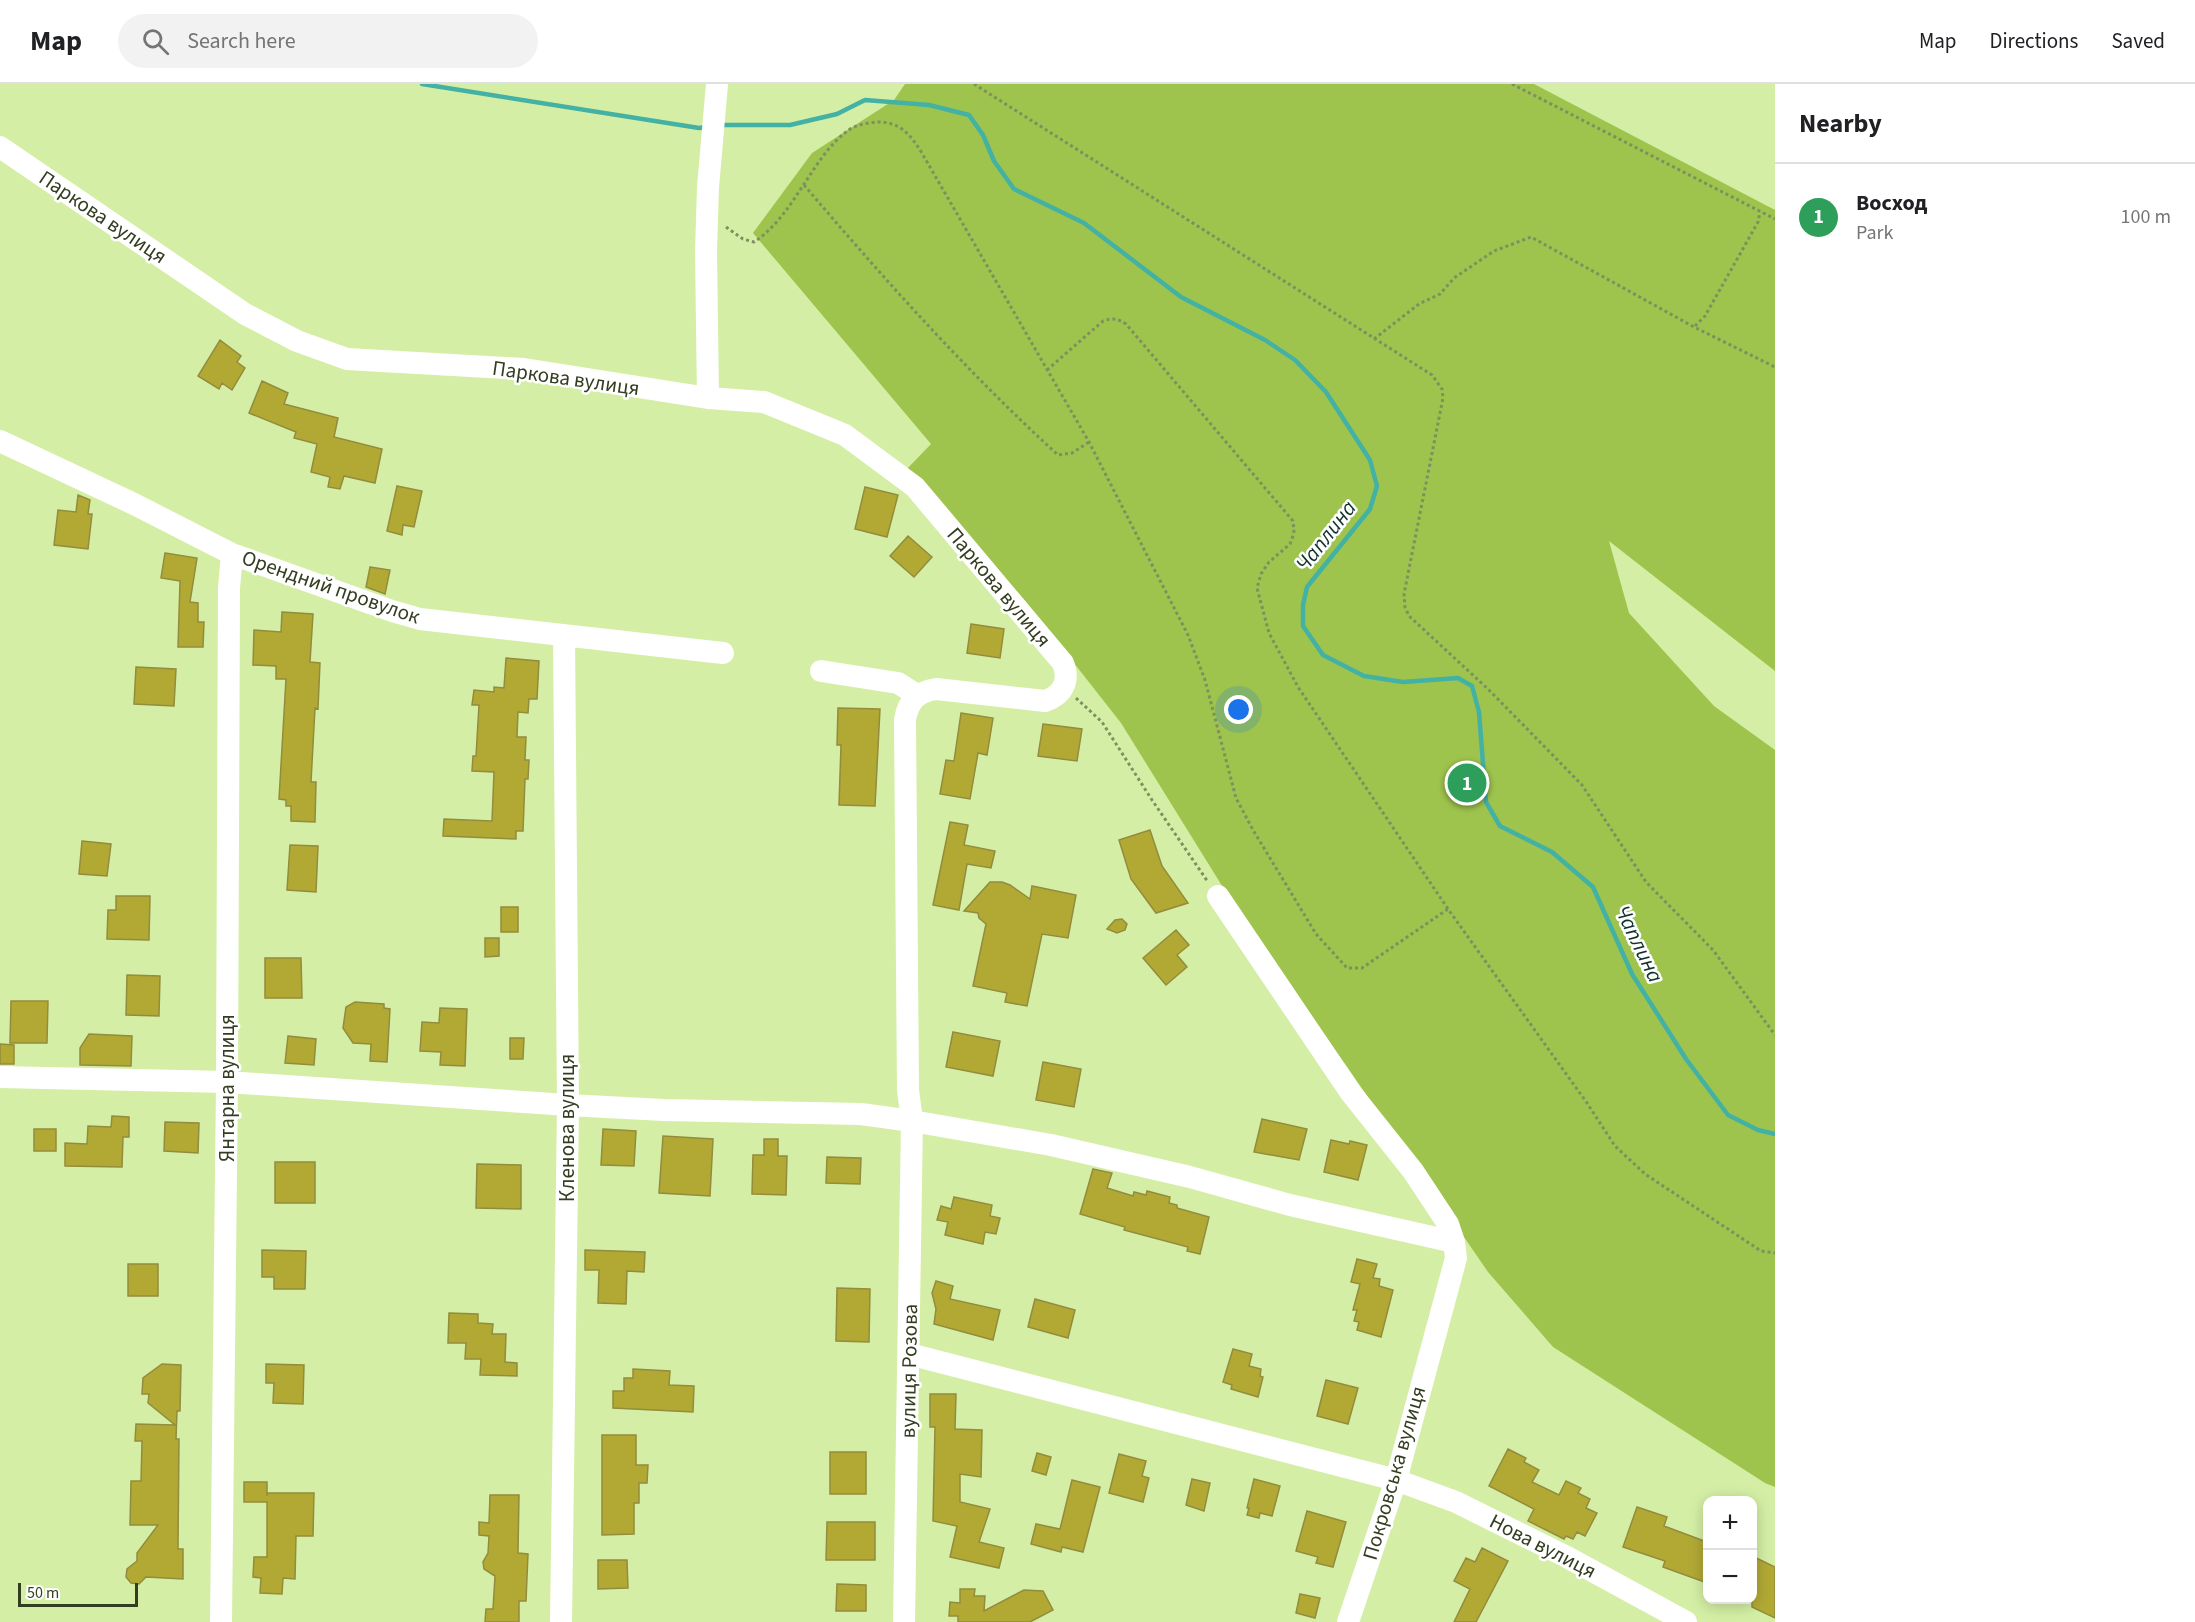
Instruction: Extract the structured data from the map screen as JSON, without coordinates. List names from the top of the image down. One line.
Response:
{"streets":{"street":["Паркова вулиця","Орендний провулок","Янтарна вулиця","Кленова вулиця","вулиця Розова","Покровська вулиця","Нова вулиця"]},"crossings":[["Орендний провулок","Янтарна вулиця"],["Орендний провулок","Кленова вулиця"],["вулиця Розова","Нова вулиця"],["Покровська вулиця","Нова вулиця"]],"water":["Чаплина"],"scale_bar":"50 m","page":{"header":"Map","search":"Search here","nav":["Map","Directions","Saved"],"heading":"Nearby","list":[{"mark":"1","name":"Восход","note":"Park","value":"100 m"}],"pins":"1","map_buttons":["+","−"],"scale":"50 m"}}
